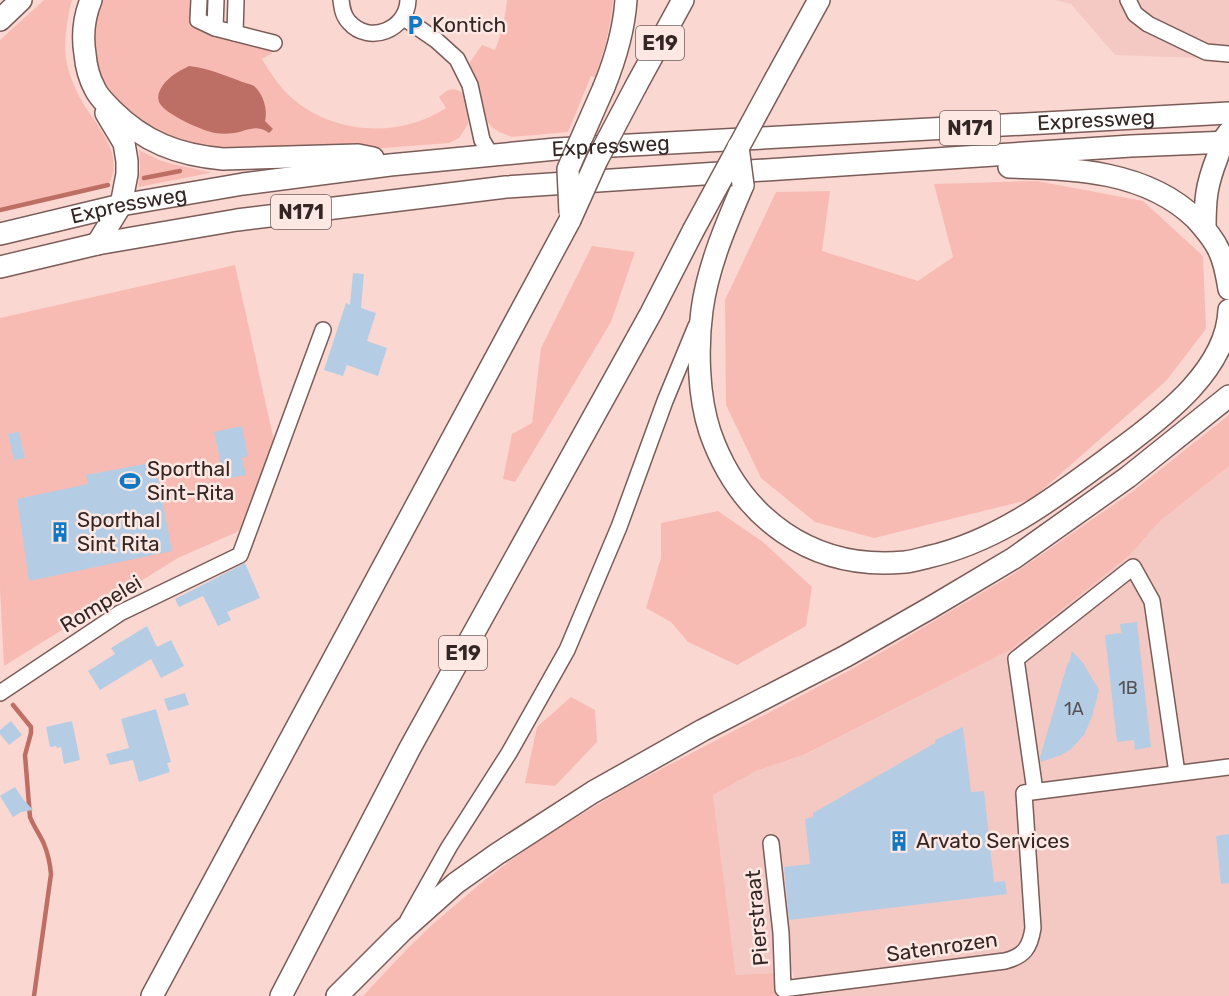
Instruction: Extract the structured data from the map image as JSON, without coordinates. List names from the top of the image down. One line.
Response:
{"streets":{"highway":["E19","Expressweg","N171"],"street":["Rompelei","Pierstraat","Satenrozen"]},"crossings":[["Pierstraat","Satenrozen"]],"places":{"parking":["Kontich"],"sports":["Sporthal Sint-Rita"],"building":["Sporthal Sint Rita","Arvato Services"]},"house_numbers":["1B","1A"]}
